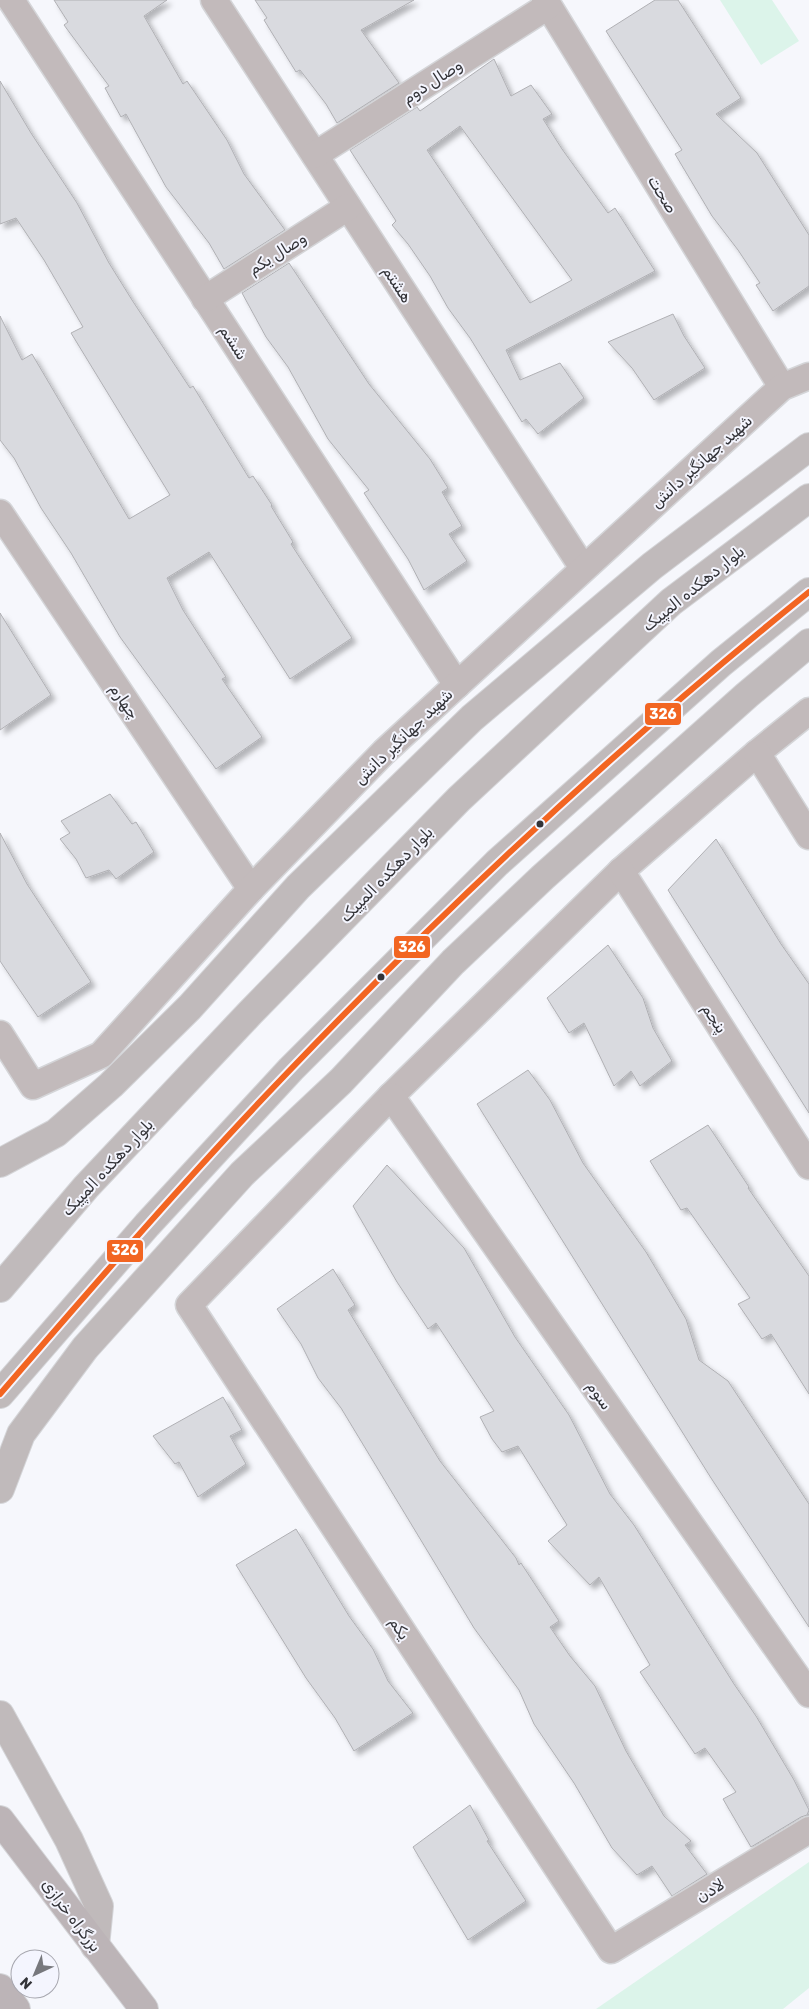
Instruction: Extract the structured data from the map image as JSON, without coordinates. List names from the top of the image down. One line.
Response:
{"streets":{"highway":["بزرگراه خرازی"],"main road":["بلوار دهکده المپیک"],"street":["وصال دوم","صحت","وصال یکم","هشتم","ششم","شهید جهانگیر دانش","چهارم","پنجم","سوم","یکم","لادن"]},"crossings":[["وصال دوم","صحت"],["وصال دوم","هشتم"],["صحت","شهید جهانگیر دانش"],["وصال یکم","هشتم"],["وصال یکم","ششم"],["هشتم","شهید جهانگیر دانش"],["ششم","شهید جهانگیر دانش"],["شهید جهانگیر دانش","چهارم"],["سوم","یکم"],["یکم","لادن"]],"lines":["transit line 326"],"north":"bottom left"}
